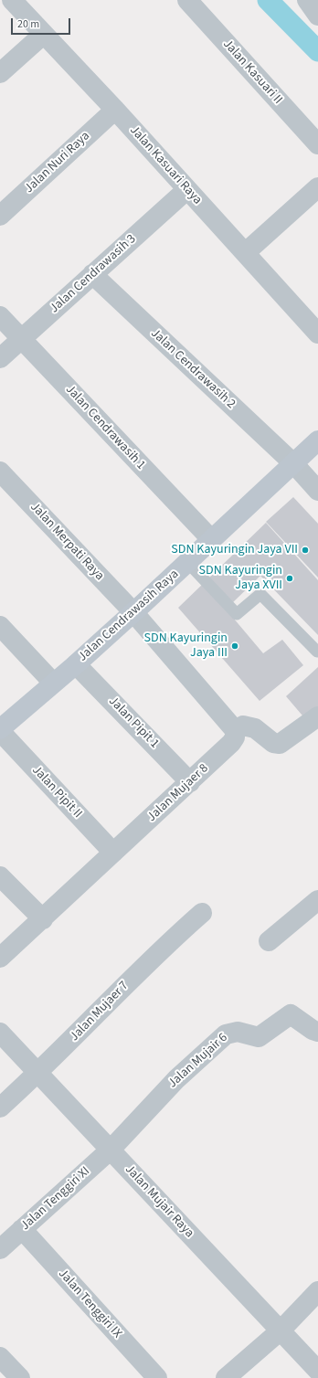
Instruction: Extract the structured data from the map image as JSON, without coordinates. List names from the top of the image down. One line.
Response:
{"streets":{"street":["Jalan Kasuari II","Jalan Nuri Raya","Jalan Kasuari Raya","Jalan Cendrawasih 3","Jalan Cendrawasih 2","Jalan Cendrawasih 1","Jalan Merpati Raya","Jalan Cendrawasih Raya","Jalan Pipit 1","Jalan Pipit II","Jalan Mujaer 8","Jalan Mujaer 7","Jalan Mujair 6","Jalan Tenggiri XI","Jalan Mujair Raya","Jalan Tenggiri IX"]},"crossings":[["Jalan Nuri Raya","Jalan Kasuari Raya"],["Jalan Kasuari Raya","Jalan Cendrawasih 3"],["Jalan Cendrawasih 3","Jalan Cendrawasih 2"],["Jalan Cendrawasih 3","Jalan Cendrawasih 1"],["Jalan Cendrawasih 2","Jalan Cendrawasih Raya"],["Jalan Cendrawasih 1","Jalan Cendrawasih Raya"],["Jalan Merpati Raya","Jalan Cendrawasih Raya"],["Jalan Cendrawasih Raya","Jalan Pipit 1"],["Jalan Cendrawasih Raya","Jalan Pipit II"],["Jalan Pipit 1","Jalan Mujaer 8"],["Jalan Pipit II","Jalan Mujaer 8"],["Jalan Mujaer 7","Jalan Mujair Raya"],["Jalan Mujair 6","Jalan Tenggiri XI"],["Jalan Mujair 6","Jalan Mujair Raya"],["Jalan Tenggiri XI","Jalan Mujair Raya"],["Jalan Tenggiri XI","Jalan Tenggiri IX"]],"places":["SDN Kayuringin Jaya VII","SDN Kayuringin Jaya XVII","SDN Kayuringin Jaya III"],"scale_bar":"20 m"}
